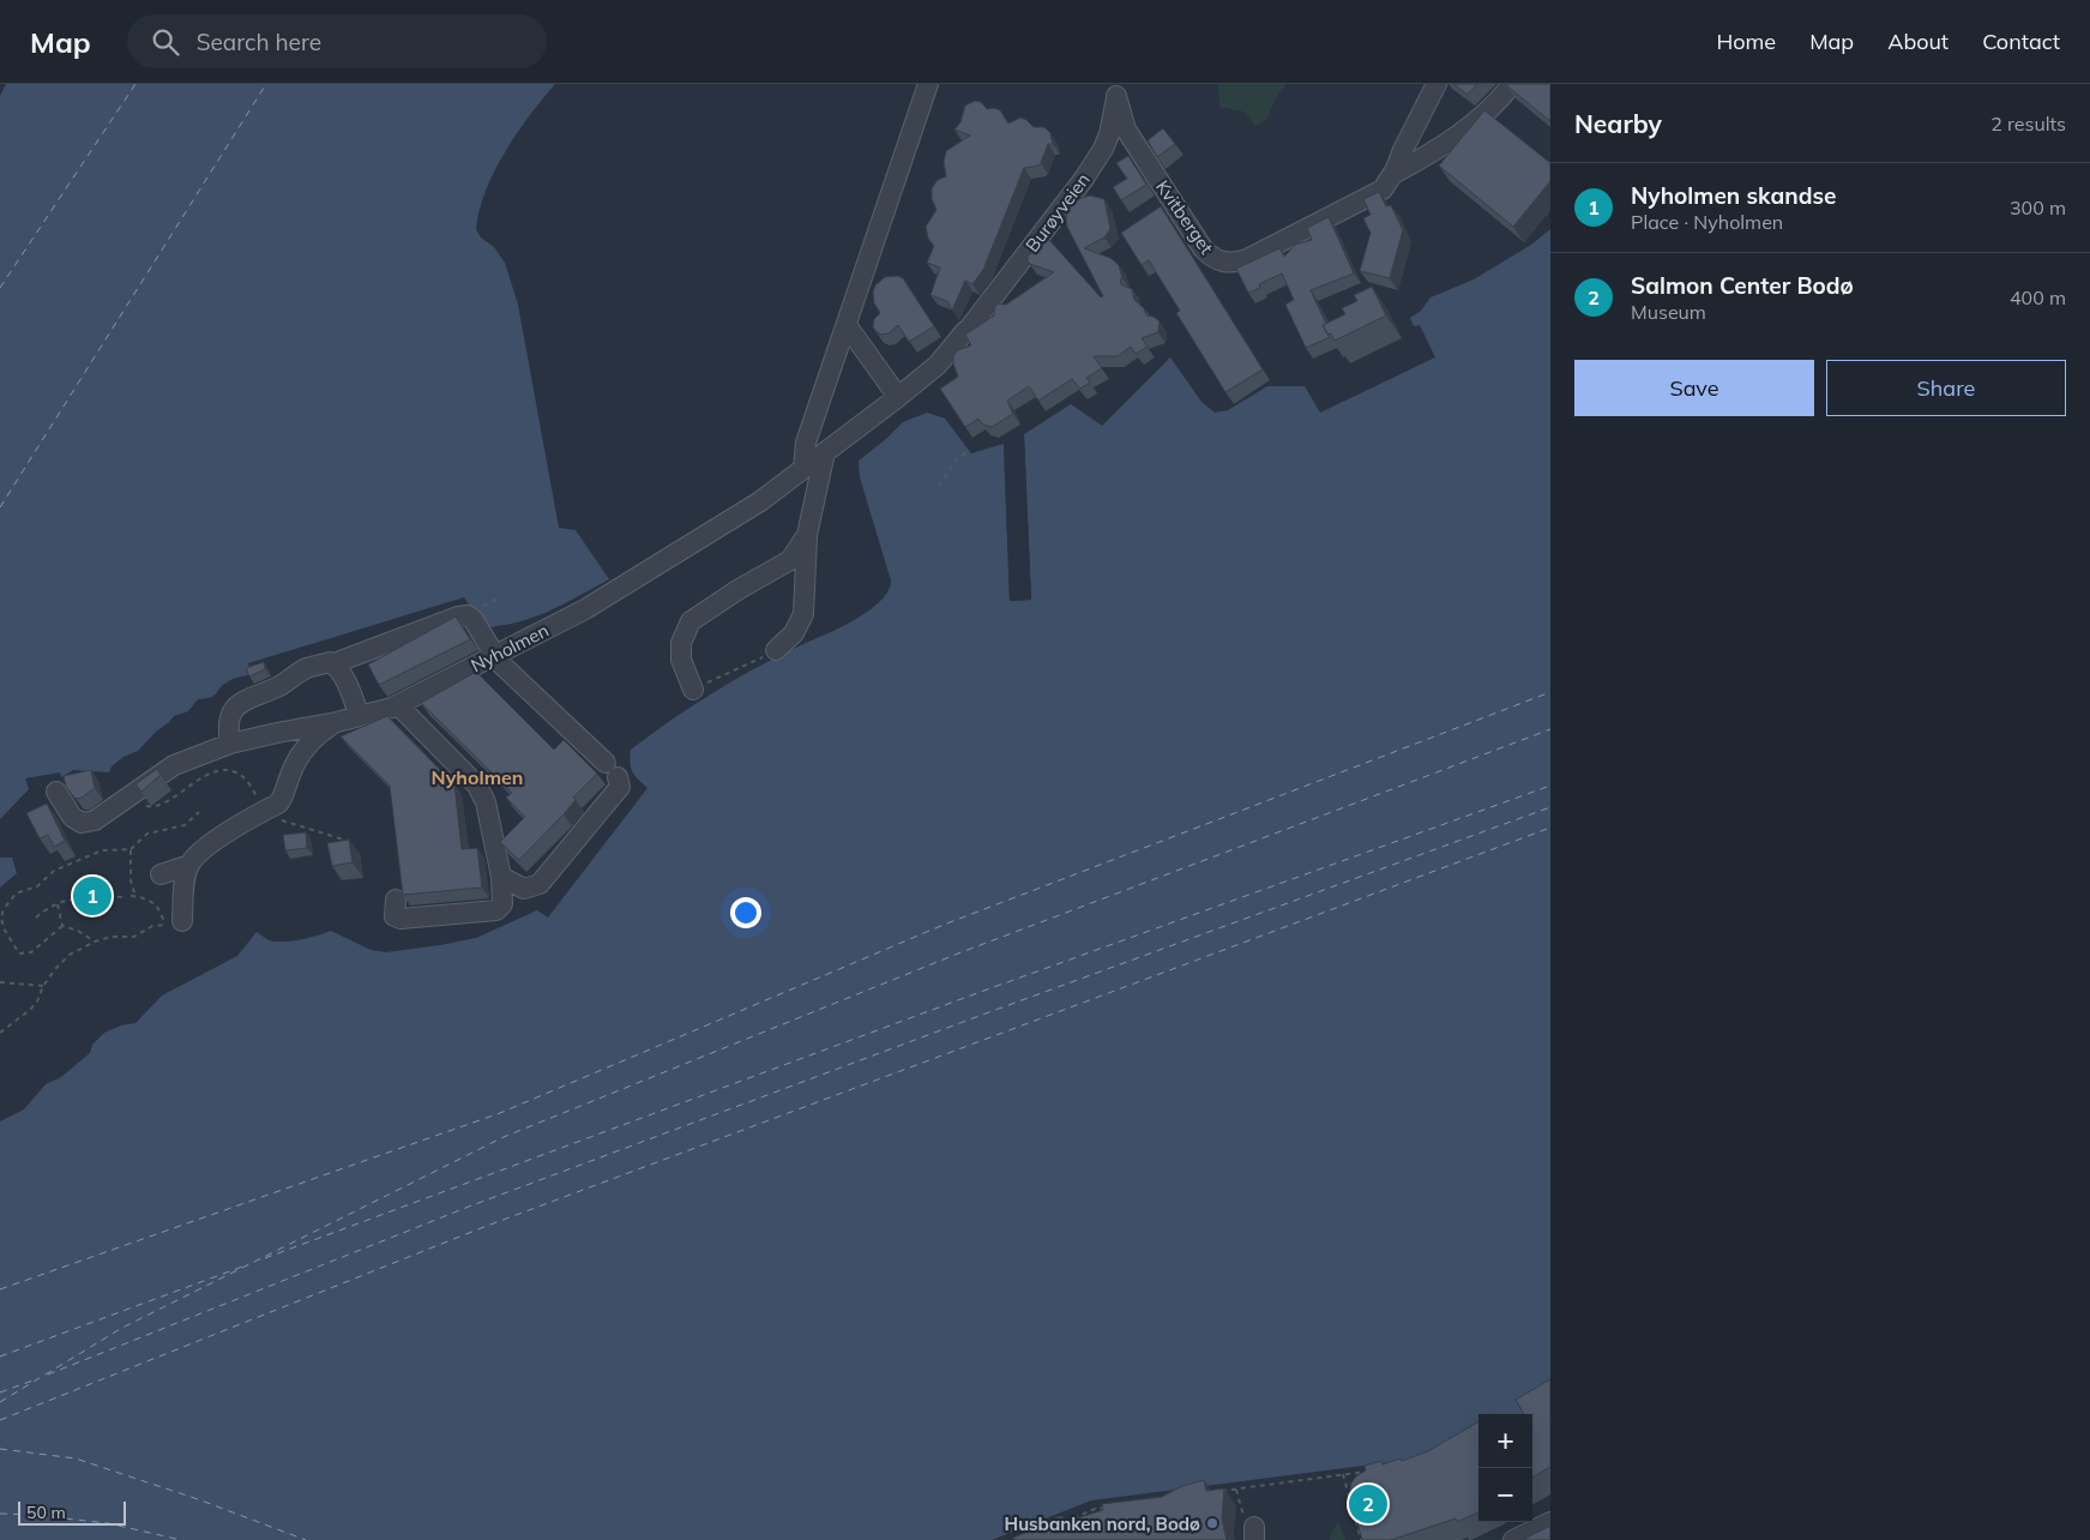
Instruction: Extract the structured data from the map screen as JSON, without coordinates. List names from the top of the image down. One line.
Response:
{"streets":{"street":["Burøyveien","Kvitberget","Nyholmen"]},"crossings":[["Burøyveien","Kvitberget"],["Burøyveien","Nyholmen"]],"districts":["Nyholmen"],"places":["Husbanken nord, Bodø"],"scale_bar":"50 m","page":{"header":"Map","search":"Search here","nav":["Home","Map","About","Contact"],"heading":["Nearby","2 results"],"list":[{"mark":"1","name":"Nyholmen skandse","note":"Place · Nyholmen","value":"300 m"},{"mark":"2","name":"Salmon Center Bodø","note":"Museum","value":"400 m"}],"buttons":["Save","Share"],"pins":["1","2"],"map_buttons":["+","−"],"scale":"50 m"}}
